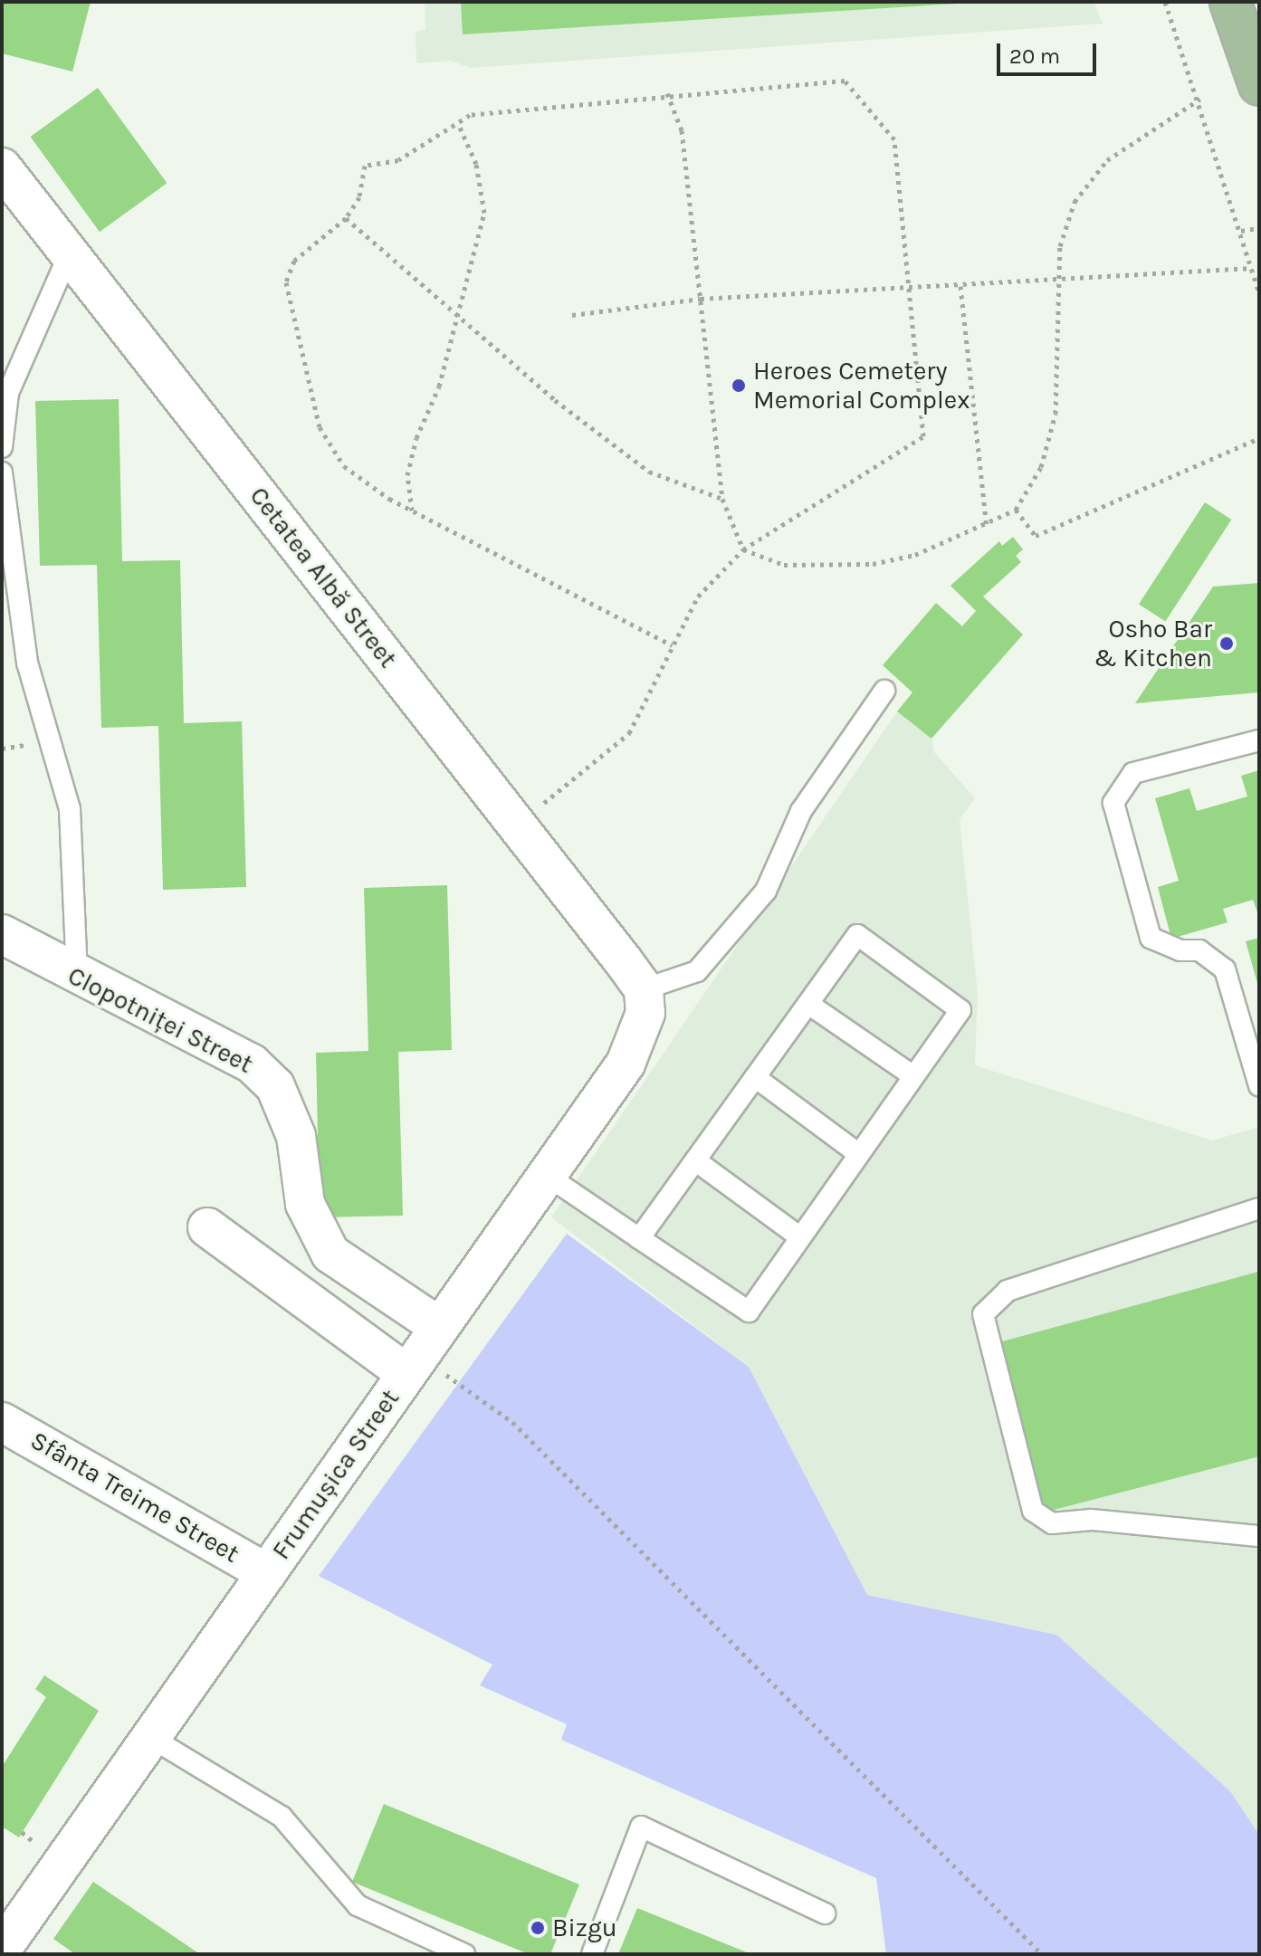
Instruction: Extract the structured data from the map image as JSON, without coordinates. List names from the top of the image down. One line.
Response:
{"streets":{"street":["Cetatea Albă Street","Clopotniței Street","Frumușica Street","Sfânta Treime Street"]},"crossings":[["Cetatea Albă Street","Frumușica Street"],["Clopotniței Street","Frumușica Street"],["Frumușica Street","Sfânta Treime Street"]],"places":["Heroes Cemetery Memorial Complex","Osho Bar & Kitchen","Bizgu"],"scale_bar":"20 m"}
